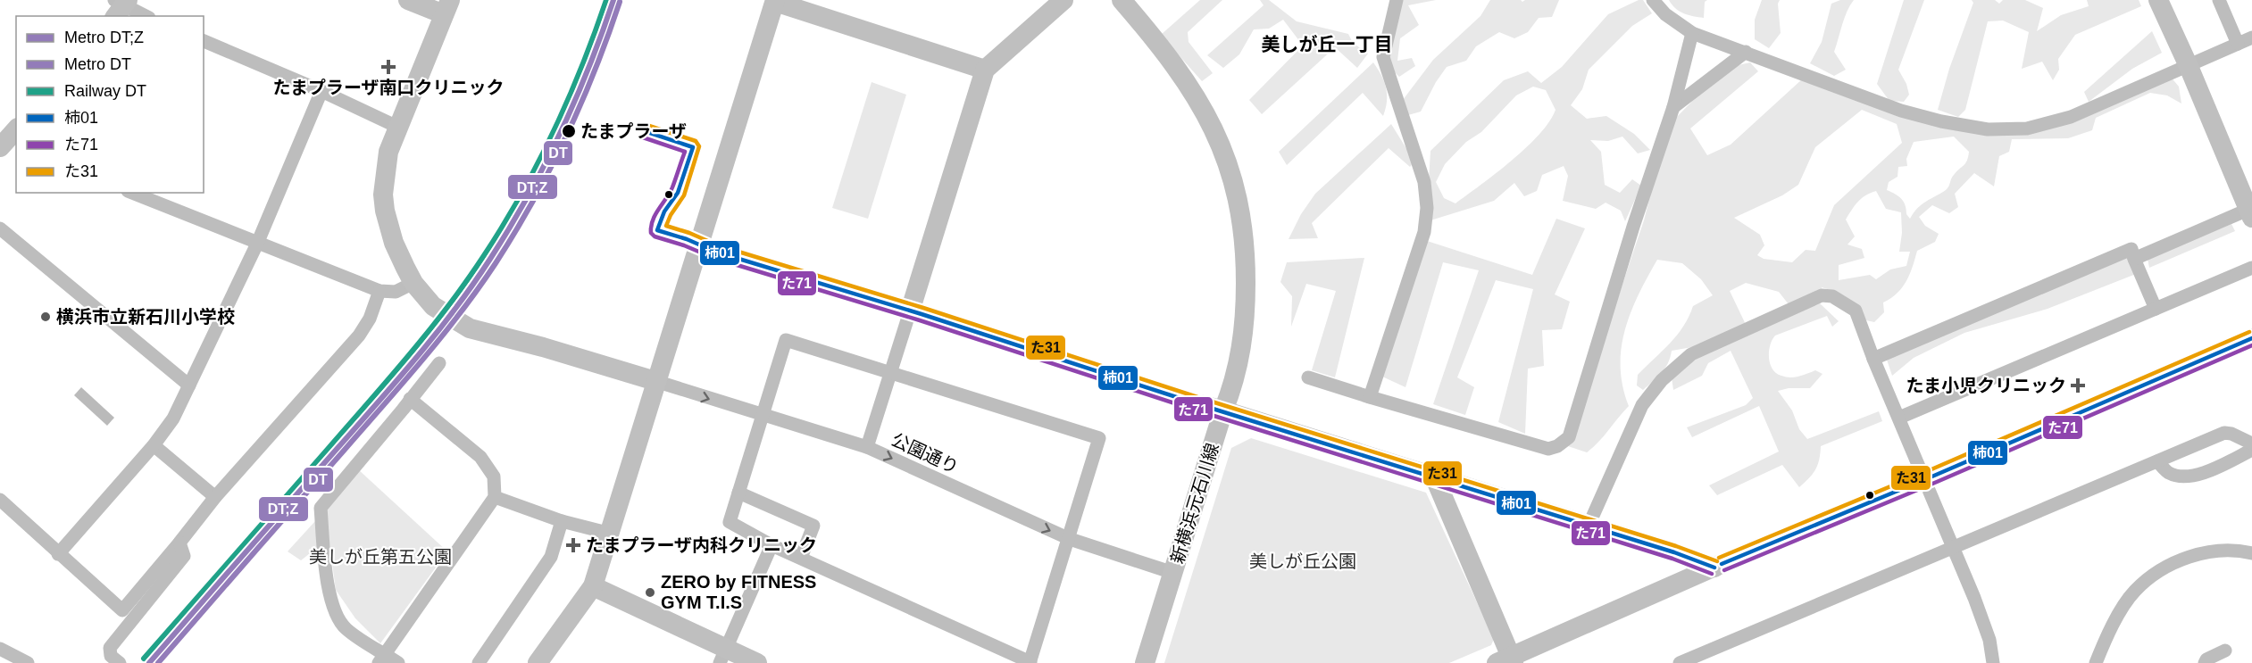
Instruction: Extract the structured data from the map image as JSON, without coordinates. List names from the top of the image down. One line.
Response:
{"streets":{"street":["公園通り","新横浜元石川線"]},"crossings":[["公園通り","新横浜元石川線"]],"one_way":["公園通り"],"districts":["美しが丘一丁目"],"parks":["美しが丘第五公園","美しが丘公園"],"places":{"health":["たまプラーザ南口クリニック","たま小児クリニック","たまプラーザ内科クリニック"],"other":["たまプラーザ","横浜市立新石川小学校","ZERO by FITNESS GYM T.I.S"]},"lines":["metro line DT;Z","rail line DT","metro line DT","transit line た31","transit line 柿01","transit line た71"],"legend":["Metro DT;Z","Metro DT","Railway DT","柿01","た71","た31"]}
